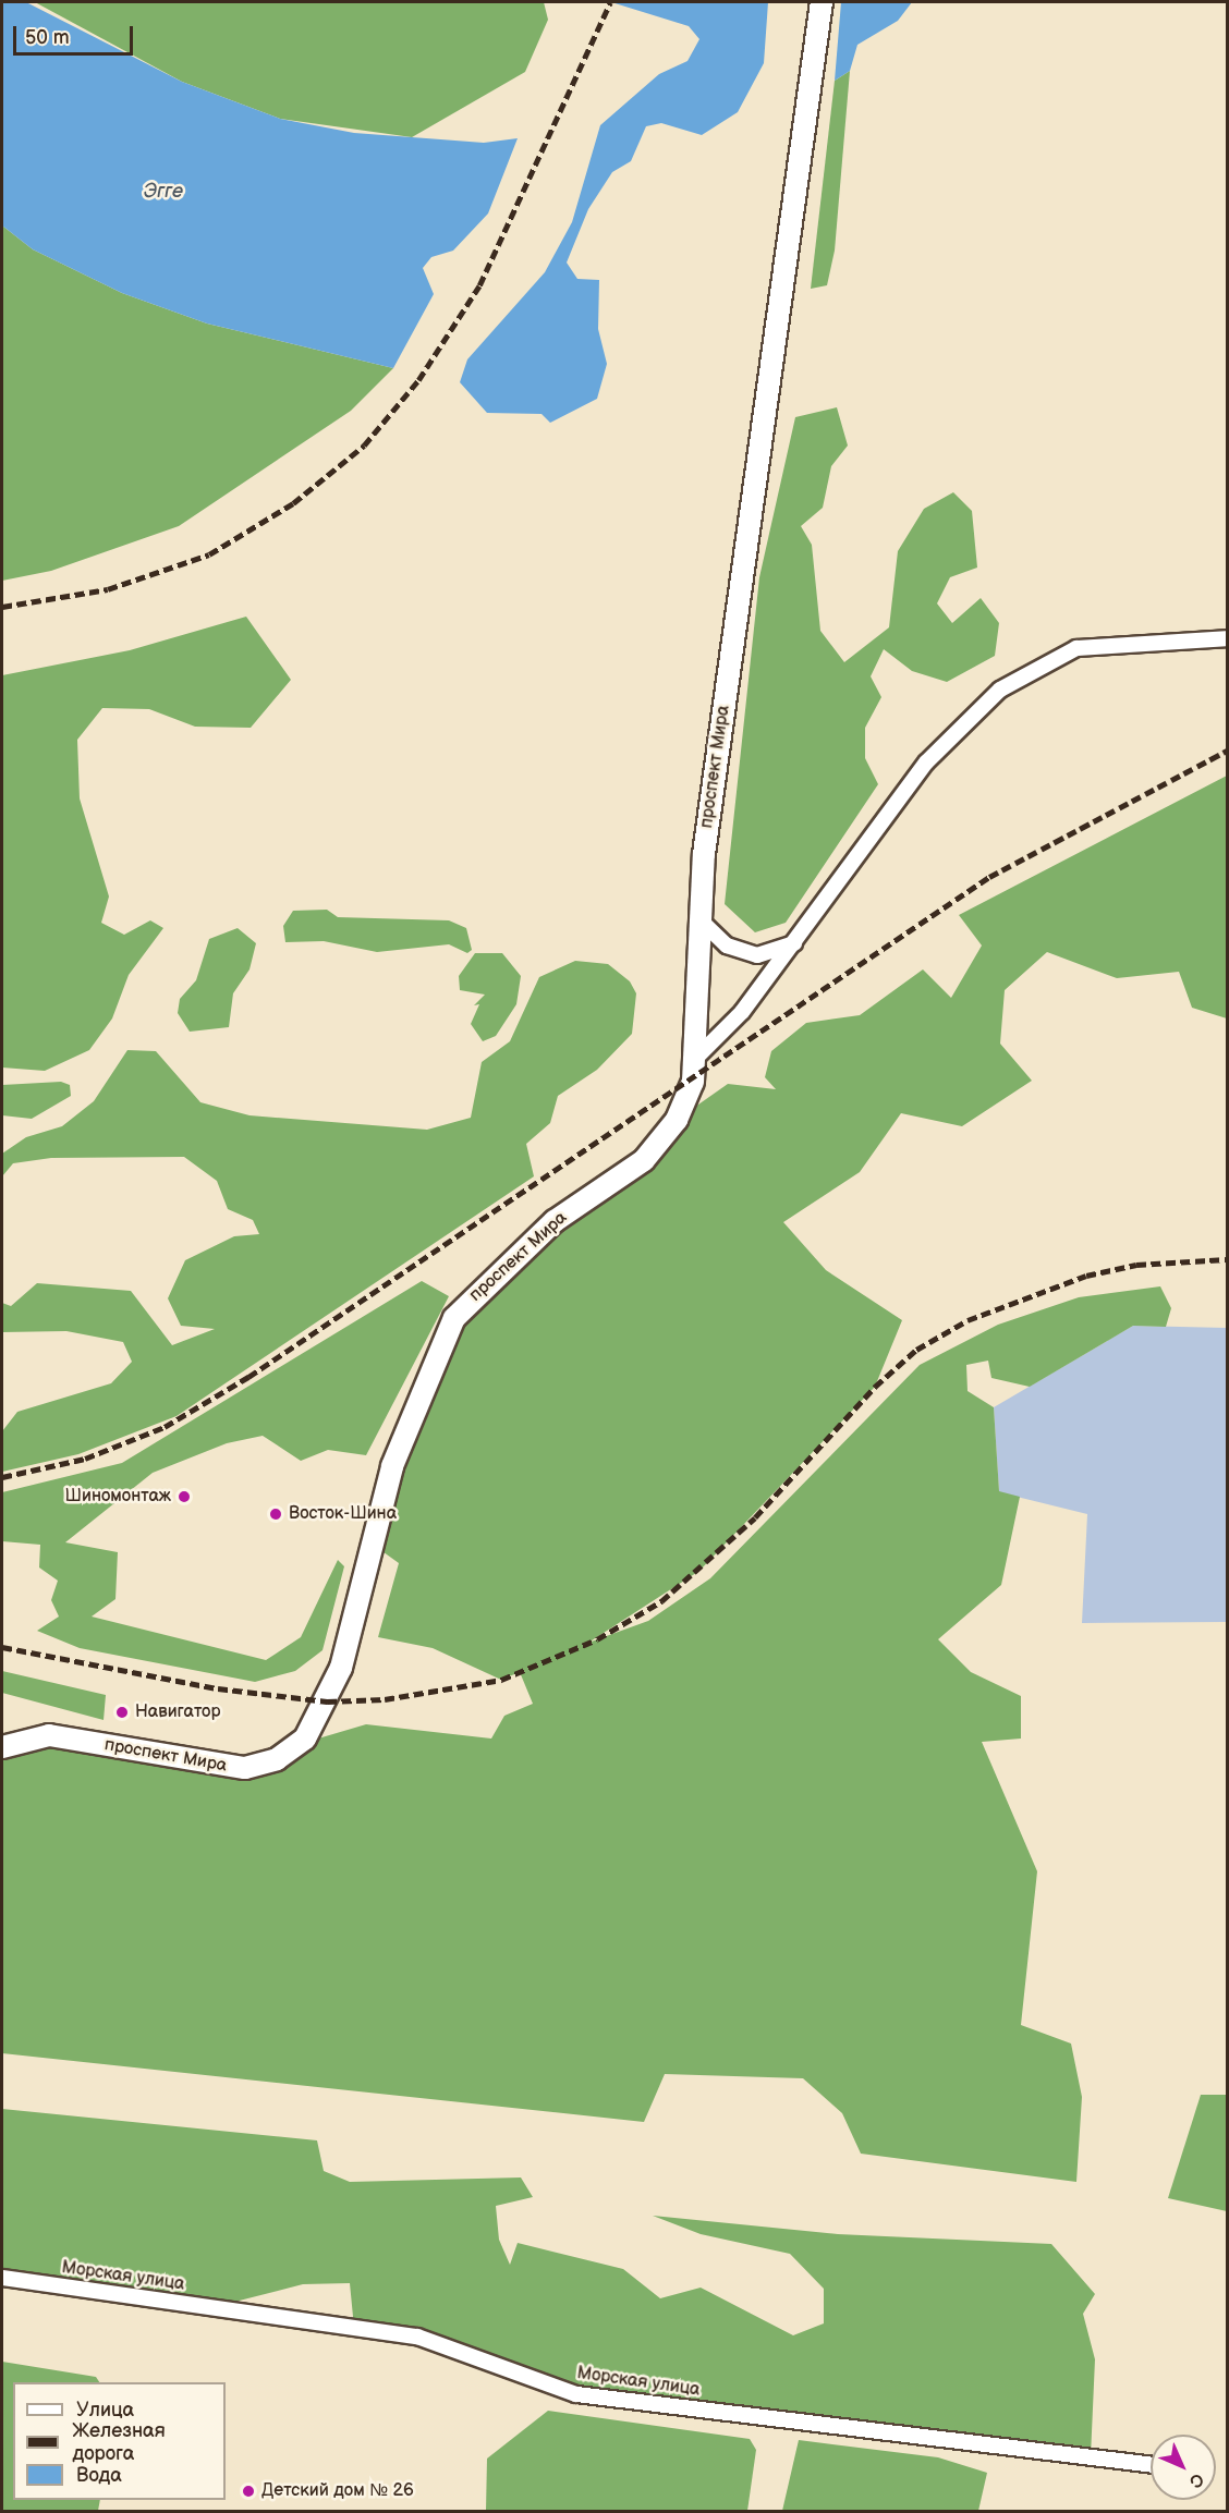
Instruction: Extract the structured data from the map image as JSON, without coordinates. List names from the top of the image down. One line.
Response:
{"streets":{"main road":["проспект Мира"],"street":["Морская улица"]},"water":["Эгге"],"places":["Шиномонтаж","Восток-Шина","Навигатор","Детский дом № 26"],"legend":["Улица","Железная дорога","Вода"],"scale_bar":"50 m","north":"bottom right"}
